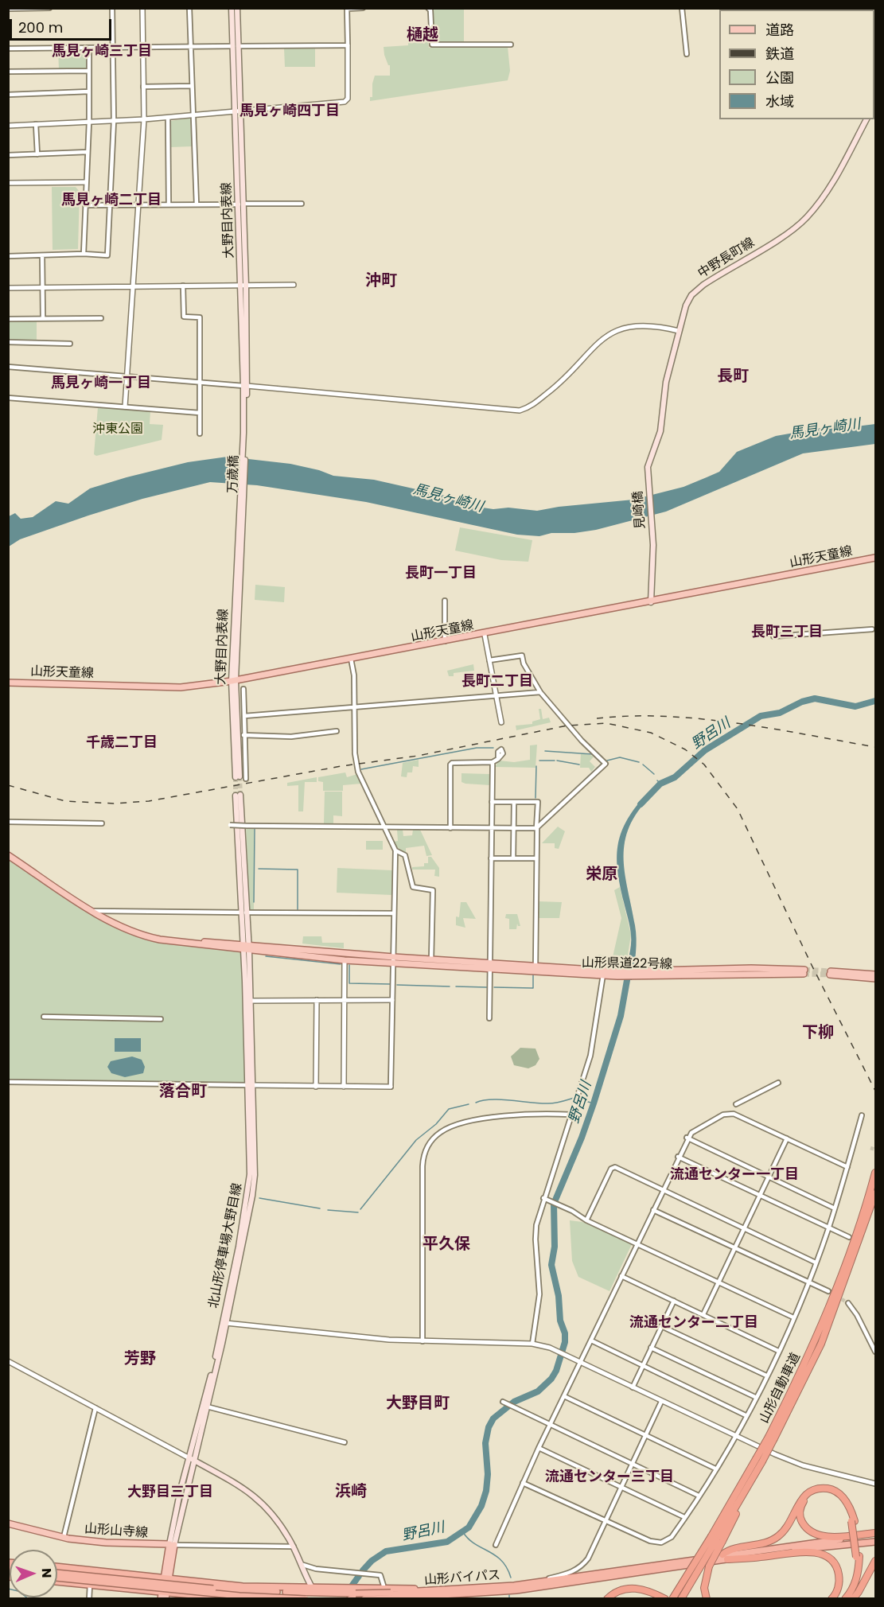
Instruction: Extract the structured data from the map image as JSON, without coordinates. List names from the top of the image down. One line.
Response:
{"streets":{"highway":["山形自動車道","山形バイパス"],"main road":["大野目内表線","中野長町線","万歳橋","見崎橋","山形天童線","山形県道22号線","北山形停車場大野目線","山形山寺線"]},"crossings":[["大野目内表線","万歳橋"],["大野目内表線","山形天童線"],["中野長町線","見崎橋"],["見崎橋","山形天童線"]],"districts":["樋越","馬見ヶ崎三丁目","馬見ヶ崎四丁目","馬見ヶ崎二丁目","沖町","長町","馬見ヶ崎一丁目","長町一丁目","長町三丁目","長町二丁目","千歳二丁目","栄原","下柳","落合町","流通センター一丁目","平久保","流通センター二丁目","芳野","大野目町","流通センター三丁目","大野目三丁目","浜崎"],"water":["馬見ヶ崎川","野呂川"],"parks":["沖東公園"],"legend":["道路","鉄道","公園","水域"],"scale_bar":"200 m","north":"right"}
